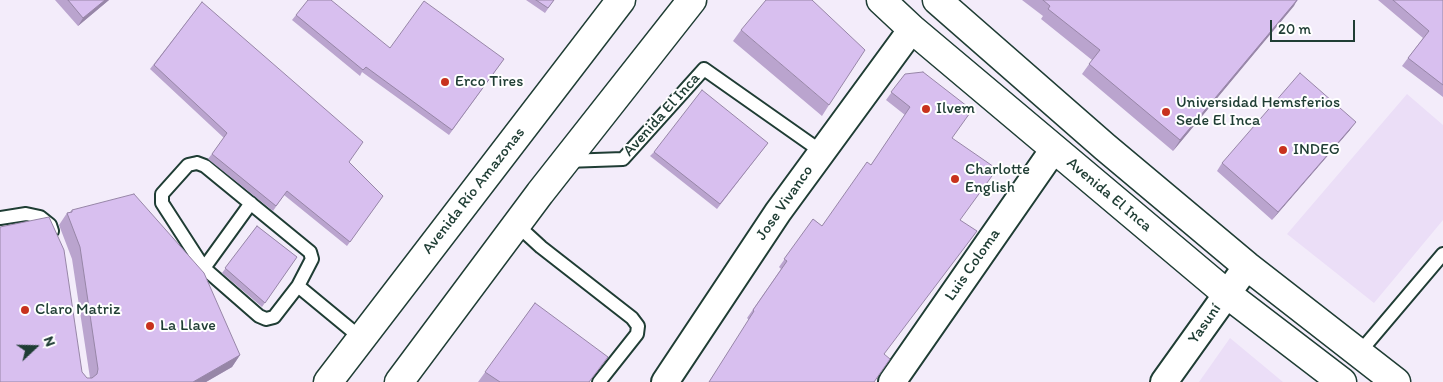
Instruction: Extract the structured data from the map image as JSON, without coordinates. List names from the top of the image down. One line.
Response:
{"streets":{"main road":["Avenida El Inca","Avenida Río Amazonas"],"street":["Jose Vivanco","Luis Coloma","Yasuní"]},"crossings":[["Avenida El Inca","Jose Vivanco"],["Avenida El Inca","Luis Coloma"],["Avenida El Inca","Yasuní"]],"places":["Erco Tires","Ilvem","Universidad Hemsferios Sede El Inca","INDEG","Charlotte English","Claro Matriz","La Llave"],"scale_bar":"20 m","north":"right"}
